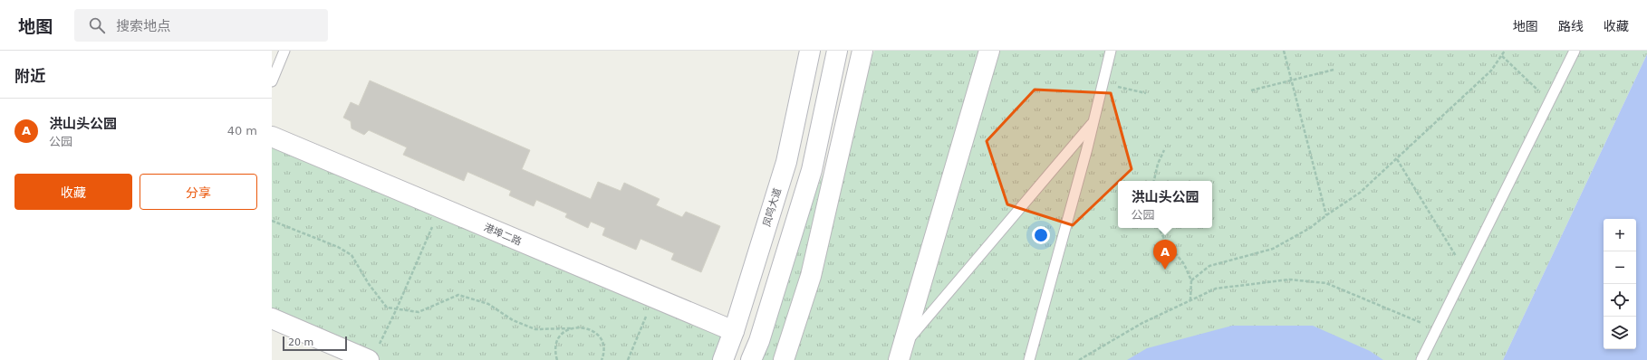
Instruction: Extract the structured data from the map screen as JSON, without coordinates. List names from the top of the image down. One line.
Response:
{"streets":{"street":["凤鸣大道","港埠二路"]},"crossings":[["凤鸣大道","港埠二路"]],"scale_bar":"20 m","page":{"header":"地图","search":"搜索地点","nav":["地图","路线","收藏"],"heading":"附近","list":[{"mark":"A","name":"洪山头公园","note":"公园","value":"40 m"}],"buttons":["收藏","分享"],"popup":["洪山头公园","公园"],"map_buttons":["+","−"],"pins":"A","scale":"20 m"}}
